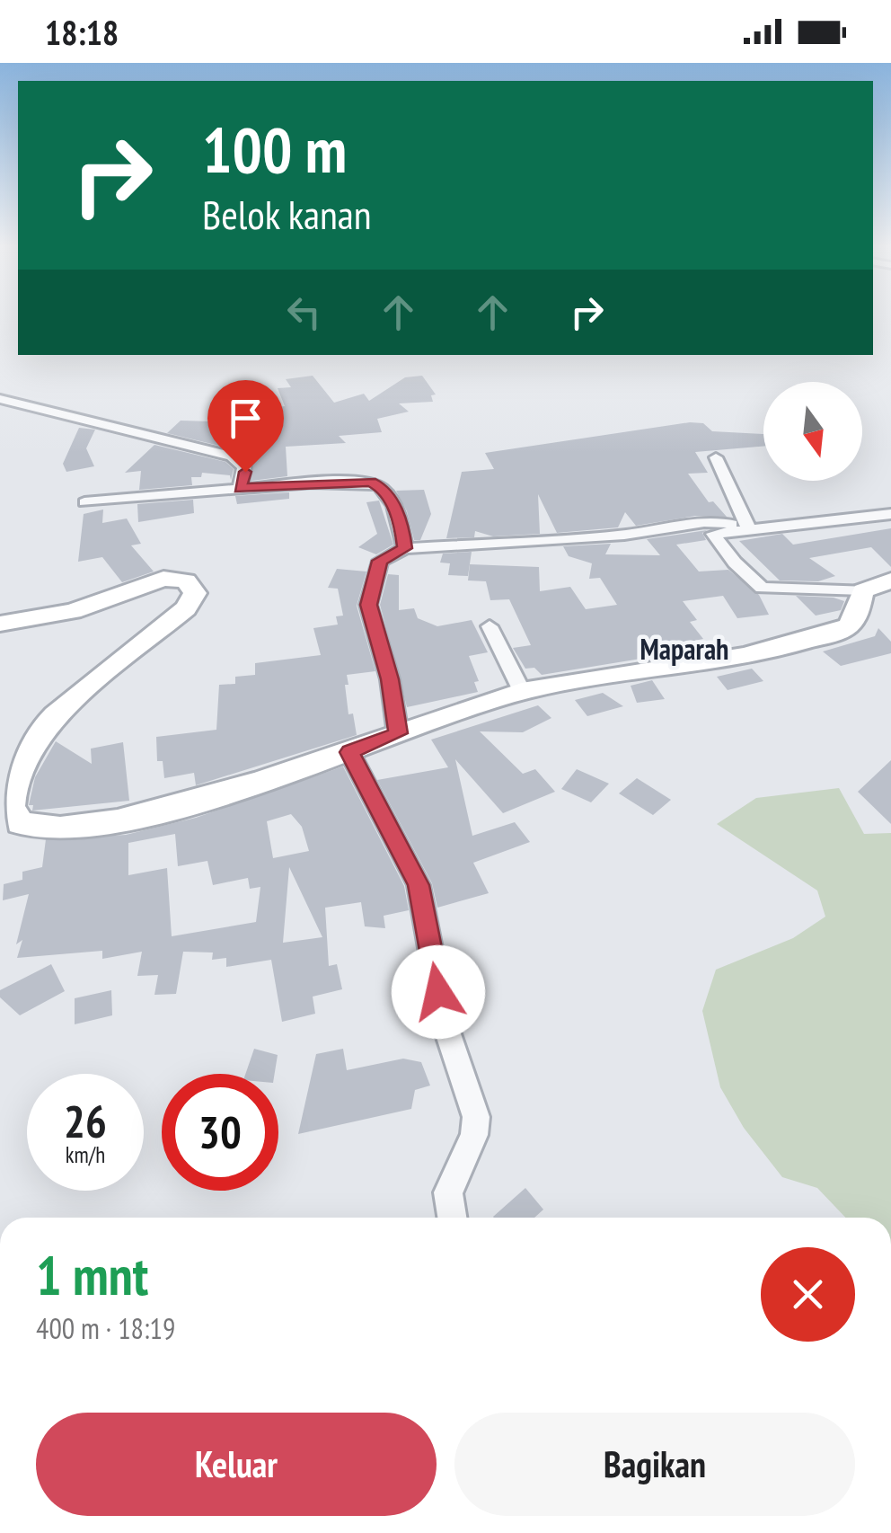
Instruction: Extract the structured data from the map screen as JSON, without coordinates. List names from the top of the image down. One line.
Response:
{"districts":["Maparah"],"north":"bottom","page":{"status":"18:18","turn":["100 m","Belok kanan"],"speed":"26 km/h","limit":"30","heading":["1 mnt","400 m · 18:19"],"buttons":["Keluar","Bagikan"]}}
